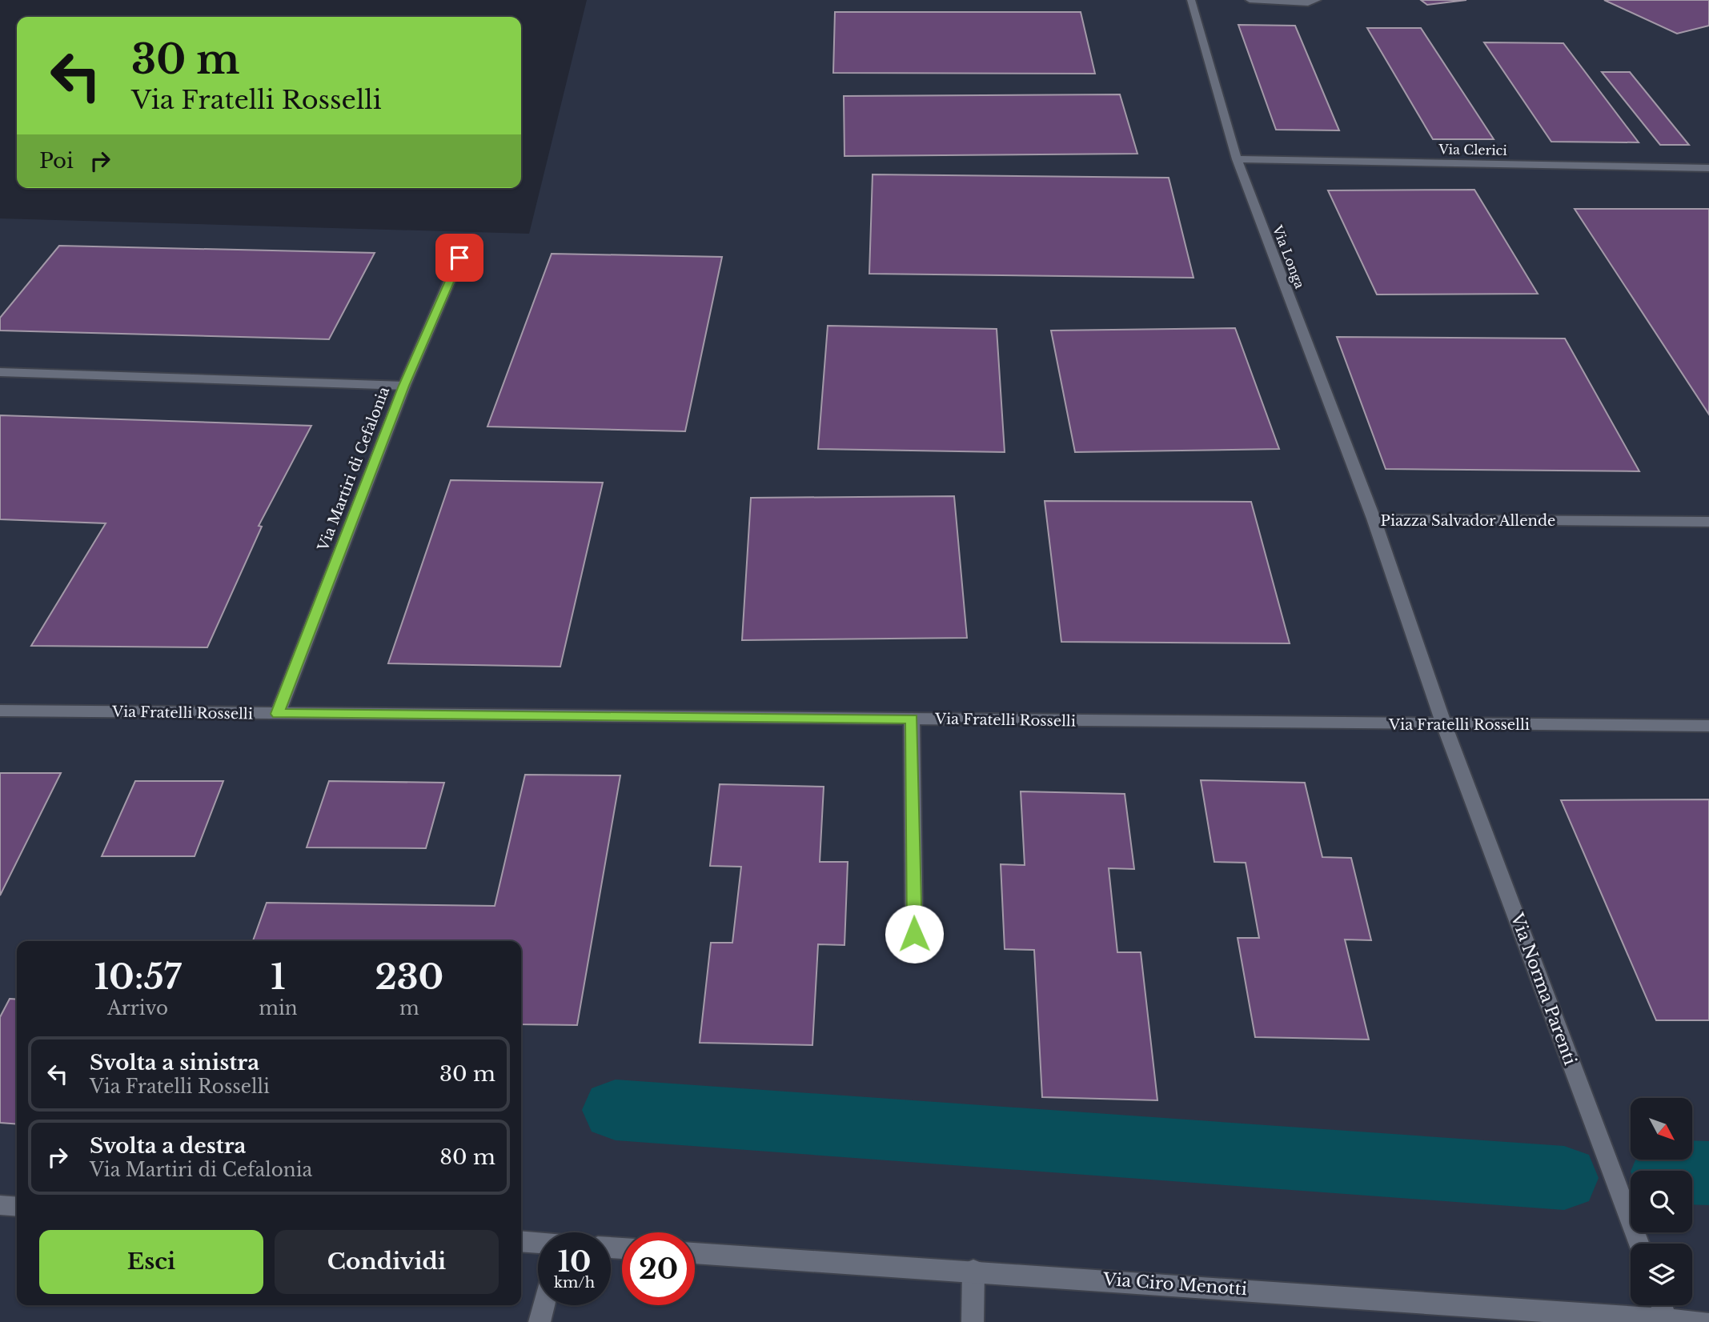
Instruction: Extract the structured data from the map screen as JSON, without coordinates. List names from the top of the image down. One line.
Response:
{"streets":{"street":["Via Clerici","Via Longa","Via Martiri di Cefalonia","Piazza Salvador Allende","Via Fratelli Rosselli","Via Norma Parenti","Via Ciro Menotti"]},"crossings":[["Via Clerici","Via Longa"],["Via Longa","Piazza Salvador Allende"],["Via Martiri di Cefalonia","Via Fratelli Rosselli"],["Piazza Salvador Allende","Via Fratelli Rosselli"],["Piazza Salvador Allende","Via Norma Parenti"],["Via Fratelli Rosselli","Via Norma Parenti"]],"north":"bottom right","page":{"turn":["30 m","Via Fratelli Rosselli"],"then":"Poi","eta":["10:57","Arrivo","1","min","230","m"],"list":[{"name":"Svolta a sinistra","note":"Via Fratelli Rosselli","value":"30 m"},{"name":"Svolta a destra","note":"Via Martiri di Cefalonia","value":"80 m"}],"buttons":["Esci","Condividi"],"speed":"10 km/h","limit":"20"}}
